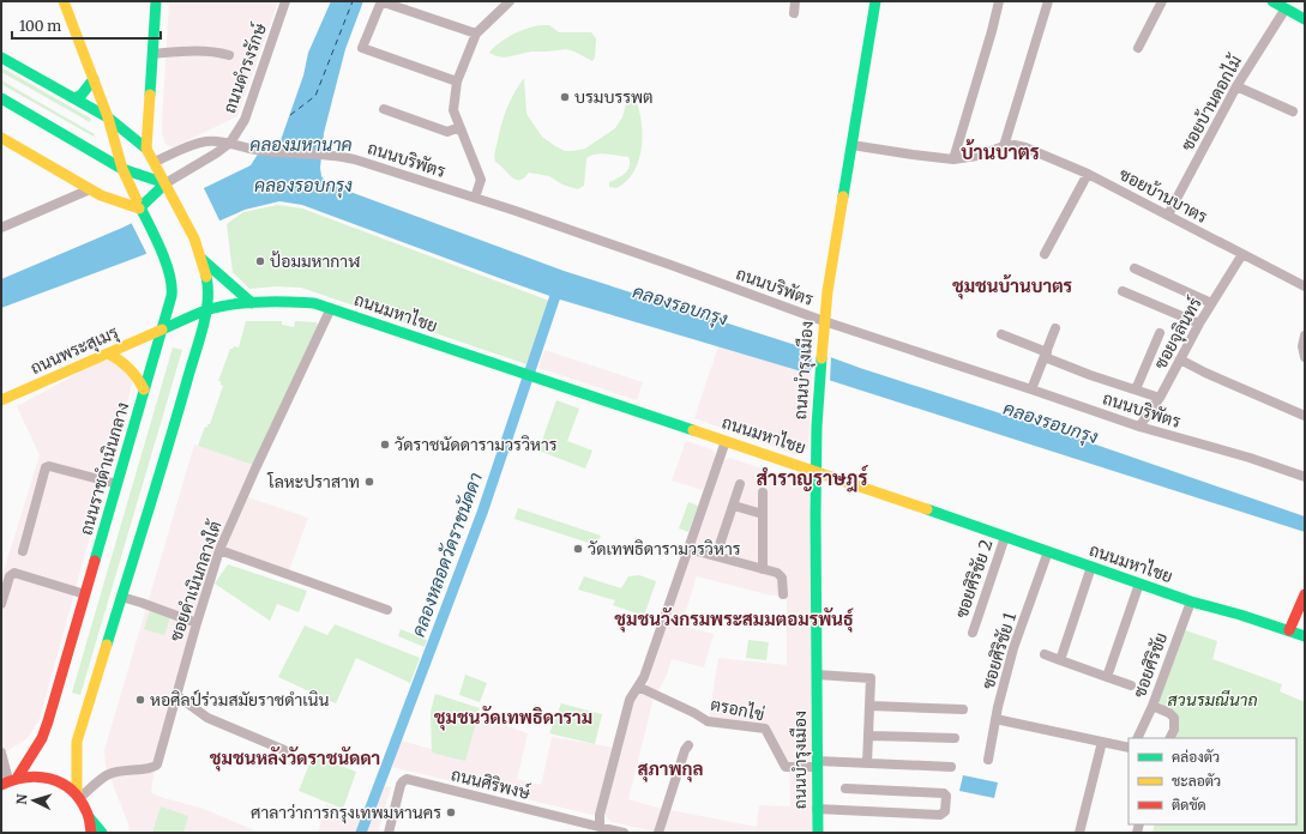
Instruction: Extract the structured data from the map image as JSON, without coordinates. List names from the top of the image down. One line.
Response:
{"streets":{"main road":["ถนนมหาไชย","ถนนพระสุเมรุ","ถนนบำรุงเมือง","ถนนราชดำเนินกลาง"],"street":["ถนนดำรงรักษ์","ซอยบ้านดอกไม้","ถนนบริพัตร","ซอยบ้านบาตร","ซอยจุลินทร์","ซอยศิริชัย 2","ซอยดำเนินกลางใต้","ซอยศิริชัย 1","ซอยศิริชัย","ตรอกไข่","ถนนศิริพงษ์"]},"crossings":[["ถนนดำรงรักษ์","ถนนบริพัตร"],["ซอยบ้านดอกไม้","ซอยบ้านบาตร"],["ถนนบริพัตร","ซอยจุลินทร์"],["ถนนบริพัตร","ถนนบำรุงเมือง"],["ซอยบ้านบาตร","ซอยจุลินทร์"],["ซอยบ้านบาตร","ถนนบำรุงเมือง"],["ถนนมหาไชย","ถนนพระสุเมรุ"],["ถนนมหาไชย","ถนนบำรุงเมือง"],["ถนนมหาไชย","ซอยศิริชัย 2"],["ถนนมหาไชย","ซอยดำเนินกลางใต้"],["ถนนมหาไชย","ซอยศิริชัย 1"],["ถนนมหาไชย","ซอยศิริชัย"],["ถนนพระสุเมรุ","ถนนราชดำเนินกลาง"],["ถนนบำรุงเมือง","ตรอกไข่"]],"districts":["บ้านบาตร","ชุมชนบ้านบาตร","สำราญราษฎร์","ชุมชนวังกรมพระสมมตอมรพันธุ์","ชุมชนวัดเทพธิดาราม","ชุมชนหลังวัดราชนัดดา","สุภาพกุล"],"water":["คลองมหานาค","คลองรอบกรุง","คลองหลอดวัดราชนัดดา"],"parks":["สวนรมณีนาถ"],"places":["บรมบรรพต","ป้อมมหากาฬ","วัดราชนัดดารามวรวิหาร","โลหะปราสาท","วัดเทพธิดารามวรวิหาร","หอศิลป์ร่วมสมัยราชดำเนิน","ศาลาว่าการกรุงเทพมหานคร"],"legend":["คล่องตัว","ชะลอตัว","ติดขัด"],"scale_bar":"100 m","north":"left"}
